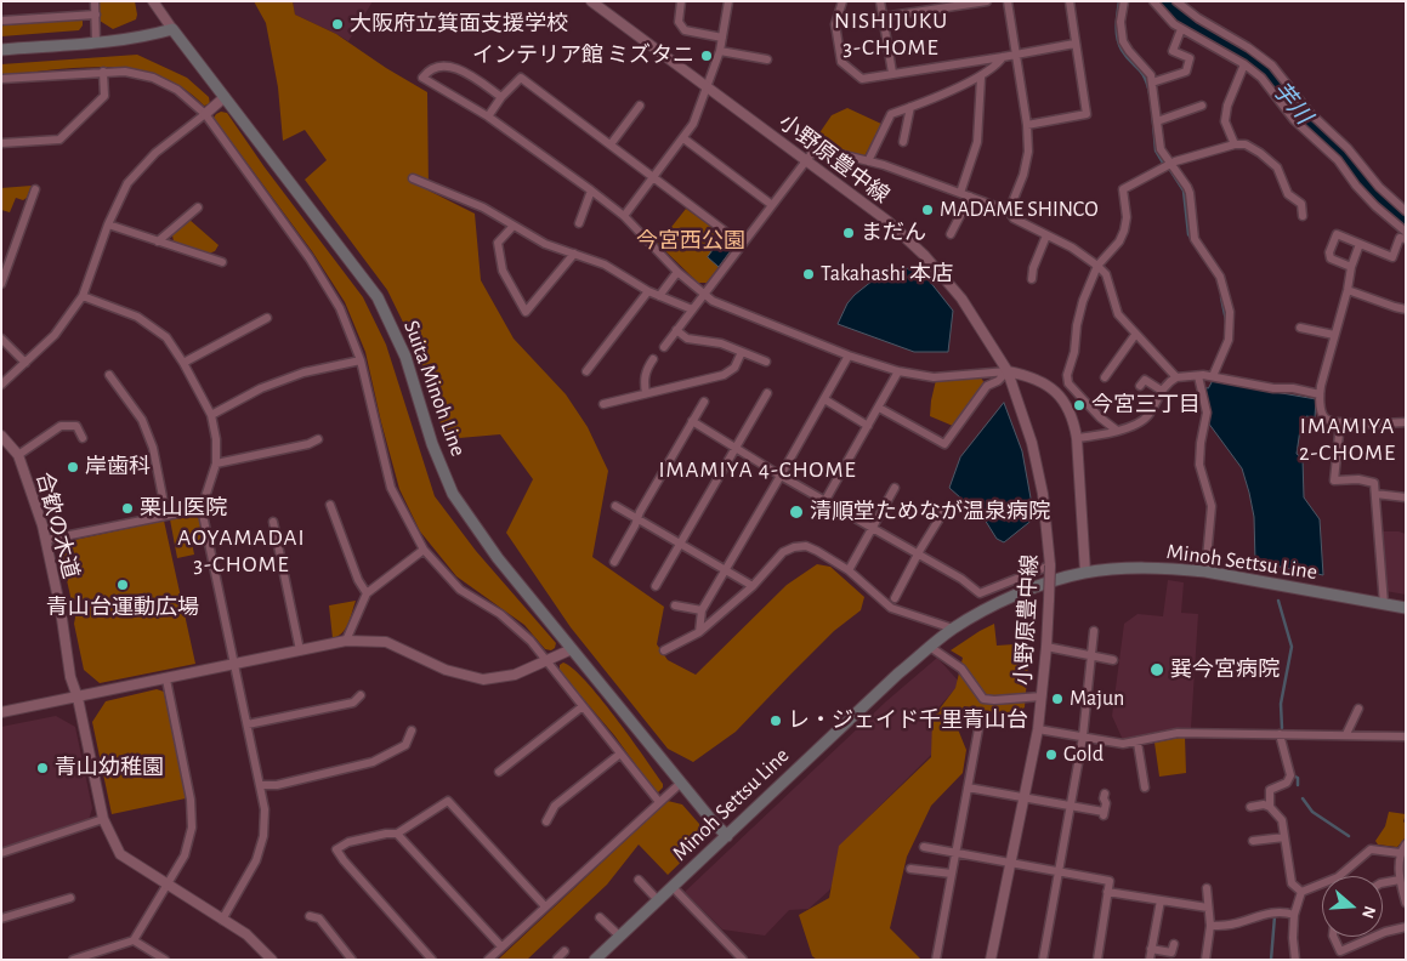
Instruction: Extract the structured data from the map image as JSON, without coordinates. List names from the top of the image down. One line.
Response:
{"streets":{"main road":["Suita Minoh Line","Minoh Settsu Line"],"street":["小野原豊中線","合歓の木道"]},"crossings":[["Suita Minoh Line","Minoh Settsu Line"]],"districts":["NISHIJUKU 3-CHOME","IMAMIYA 2-CHOME","IMAMIYA 4-CHOME","AOYAMADAI 3-CHOME"],"water":["芋川"],"parks":["今宮西公園"],"places":["大阪府立箕面支援学校","インテリア館 ミズタニ","MADAME SHINCO","まだん","Takahashi 本店","今宮三丁目","岸歯科","栗山医院","清順堂ためなが温泉病院","青山台運動広場","巽今宮病院","Majun","レ・ジェイド千里青山台","Gold","青山幼稚園"],"north":"right"}
